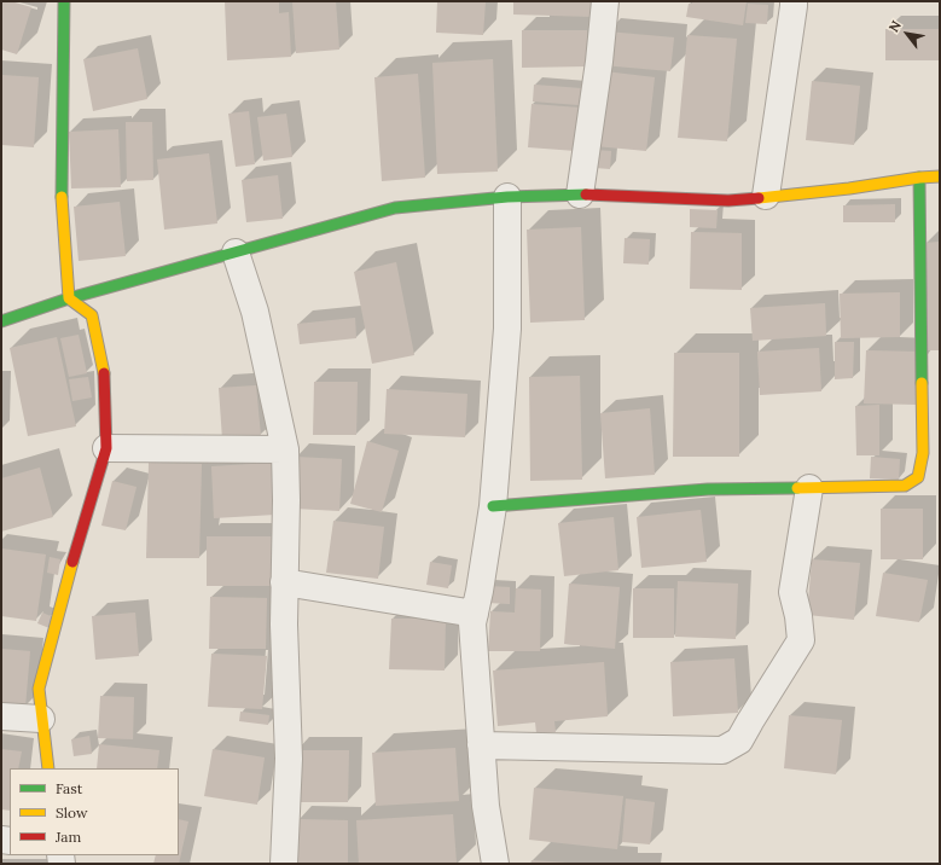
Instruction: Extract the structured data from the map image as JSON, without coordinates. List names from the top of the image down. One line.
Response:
{"legend":["Fast","Slow","Jam"],"north":"top left"}
